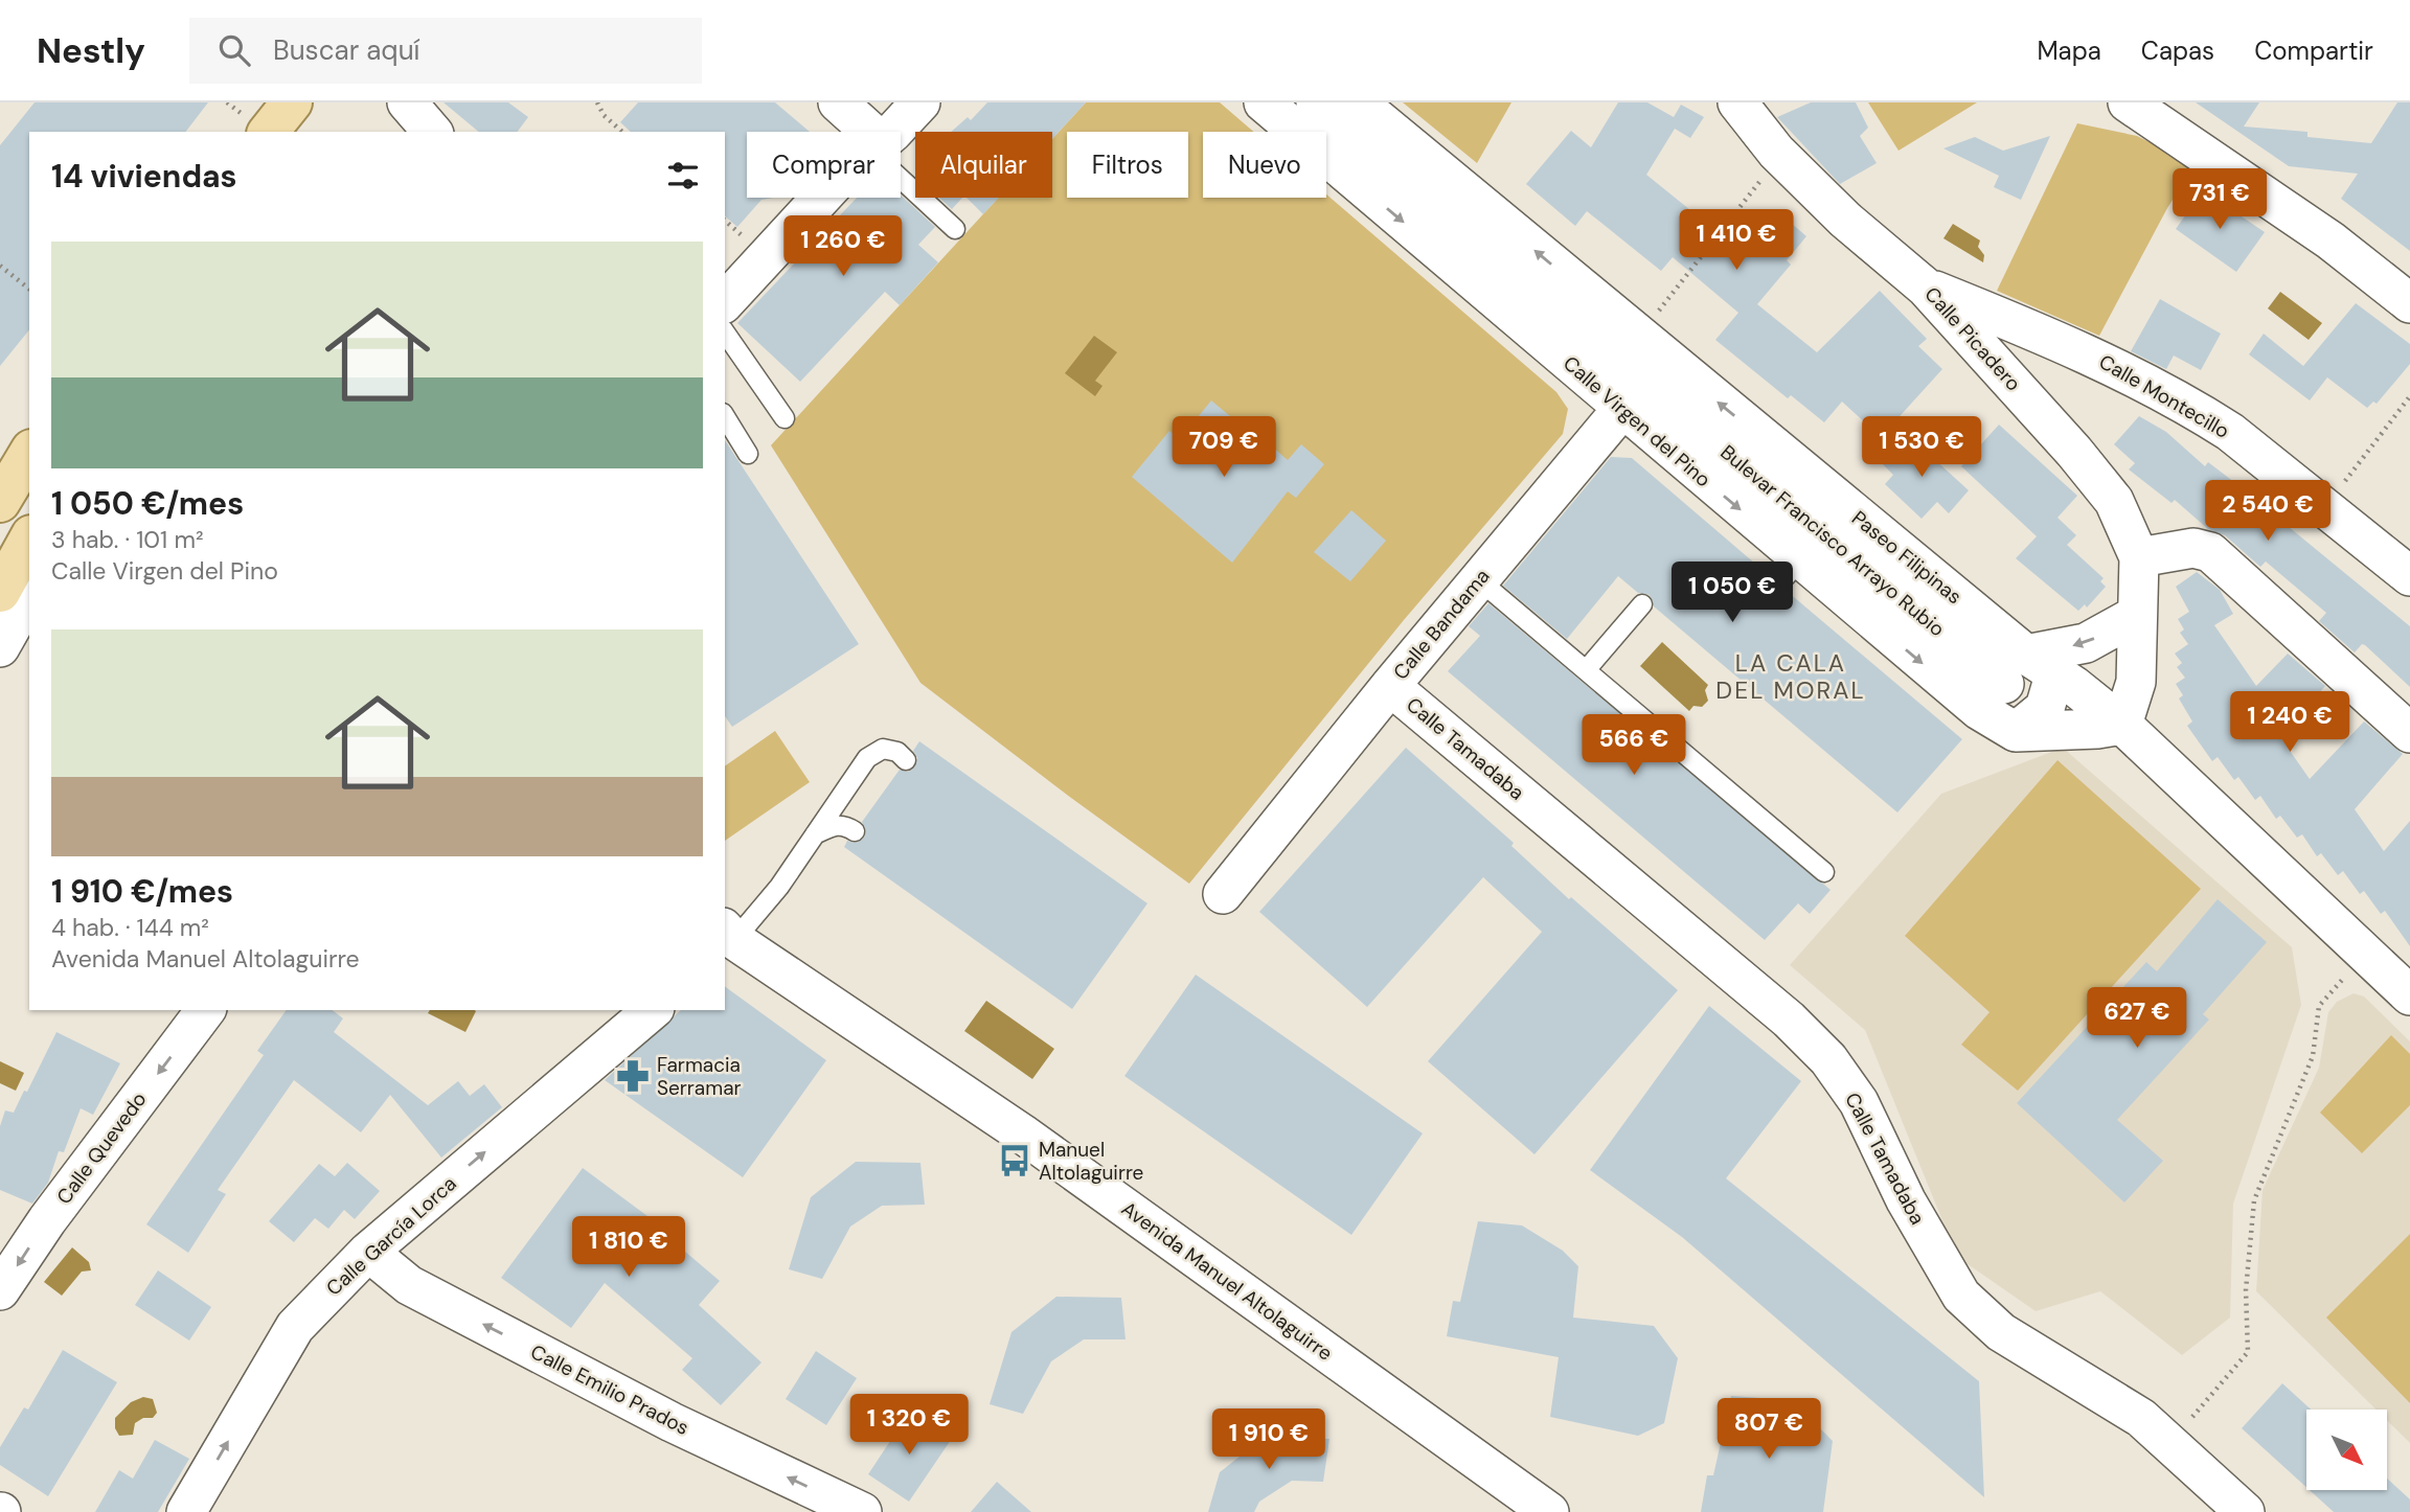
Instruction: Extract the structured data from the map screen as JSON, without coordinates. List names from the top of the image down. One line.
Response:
{"streets":{"street":["Calle Picadero","Calle Montecillo","Calle Virgen del Pino","Bulevar Francisco Arrayo Rubio","Paseo Filipinas","Calle Bandama","Calle Tamadaba","Calle Quevedo","Calle García Lorca","Avenida Manuel Altolaguirre","Calle Emilio Prados"]},"crossings":[["Calle Picadero","Calle Montecillo"],["Calle Picadero","Paseo Filipinas"],["Calle Virgen del Pino","Calle Bandama"],["Bulevar Francisco Arrayo Rubio","Paseo Filipinas"],["Paseo Filipinas","Calle Bandama"],["Calle Bandama","Calle Tamadaba"],["Calle García Lorca","Calle Emilio Prados"]],"one_way":["Calle Quevedo","Calle García Lorca","Calle Emilio Prados"],"districts":["LA CALA DEL MORAL"],"places":{"pharmacy":["Farmacia Serramar"],"bus stop":["Manuel Altolaguirre"]},"north":"bottom right","page":{"header":"Nestly","search":"Buscar aquí","nav":["Mapa","Capas","Compartir"],"chip":["Comprar","Alquilar","Filtros","Nuevo"],"heading":"14 viviendas","price":["731 €","1 410 €","1 260 €","709 €","1 530 €","2 540 €","1 050 €","1 240 €","566 €","627 €","1 810 €","1 320 €","807 €","1 910 €"],"list":[{"name":"1 050 €/mes","note":"3 hab. · 101 m² · Calle Virgen del Pino"},{"name":"1 910 €/mes","note":"4 hab. · 144 m² · Avenida Manuel Altolaguirre"}]}}
